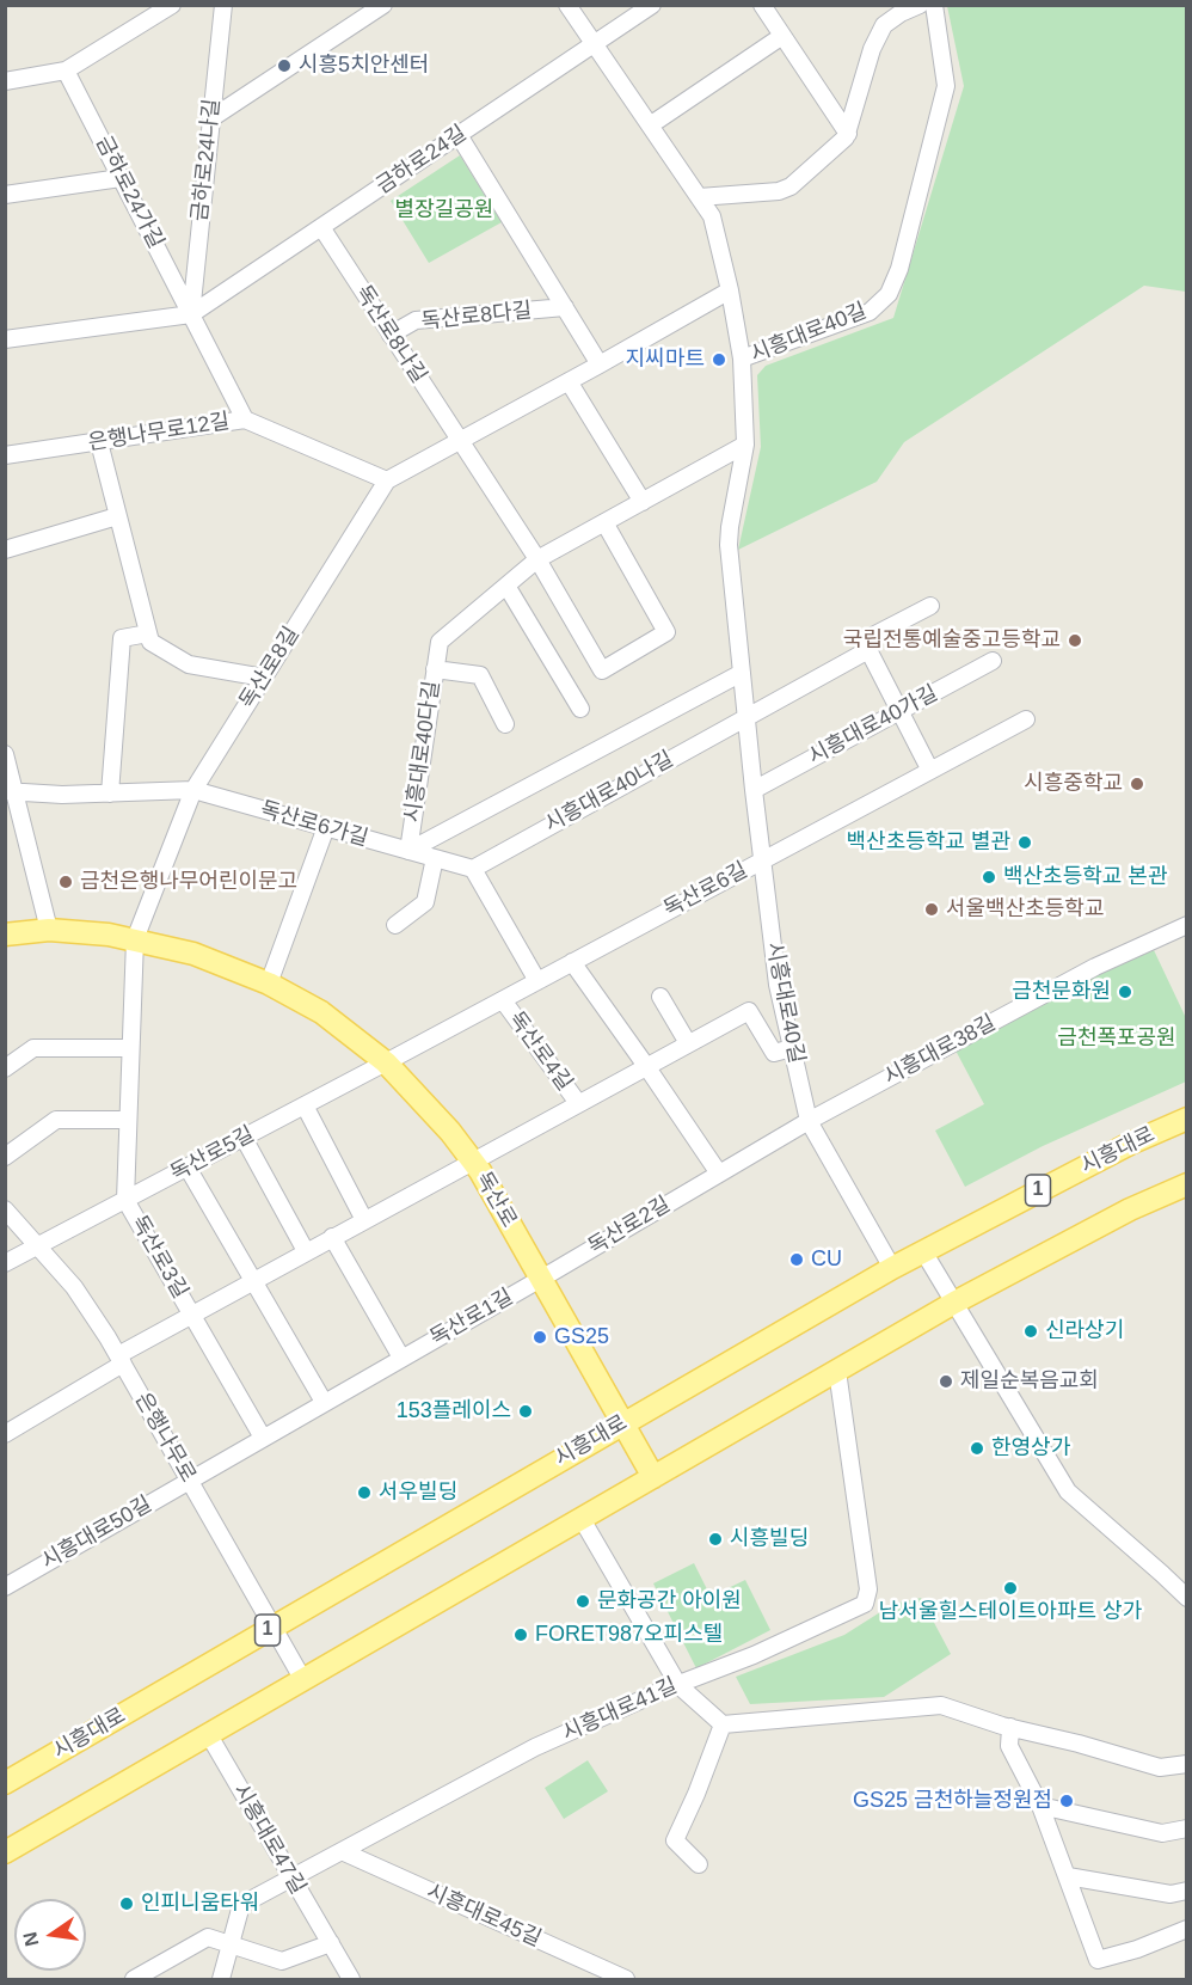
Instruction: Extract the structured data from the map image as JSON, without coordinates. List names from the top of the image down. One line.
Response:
{"streets":{"main road":["시흥대로","1","독산로"],"street":["금하로24나길","금하로24길","금하로24가길","독산로8다길","시흥대로40길","독산로8나길","은행나무로12길","독산로8길","시흥대로40가길","시흥대로40다길","시흥대로40나길","독산로6가길","독산로6길","시흥대로38길","독산로4길","독산로5길","독산로2길","독산로3길","독산로1길","은행나무로","시흥대로50길","시흥대로41길","시흥대로47길","시흥대로45길"]},"crossings":[["금하로24나길","금하로24길"],["금하로24나길","금하로24가길"],["금하로24길","금하로24가길"],["금하로24길","독산로8다길"],["금하로24길","독산로8나길"],["독산로8다길","독산로8나길"],["독산로8다길","독산로8길"],["시흥대로40길","시흥대로40가길"],["시흥대로40길","시흥대로40다길"],["시흥대로40길","시흥대로40나길"],["시흥대로40길","독산로6길"],["시흥대로40길","시흥대로38길"],["시흥대로40길","독산로4길"],["시흥대로40길","시흥대로"],["시흥대로40길","독산로2길"],["독산로8나길","독산로8길"],["은행나무로12길","독산로8길"],["독산로8길","독산로6가길"],["독산로8길","독산로5길"],["독산로8길","독산로"],["독산로8길","독산로3길"],["시흥대로40다길","독산로6가길"],["시흥대로40나길","독산로6가길"],["독산로6길","독산로4길"],["독산로6길","독산로5길"],["독산로6길","독산로"],["시흥대로38길","독산로2길"],["독산로4길","독산로"],["독산로4길","독산로3길"],["시흥대로","독산로"],["시흥대로","은행나무로"],["독산로5길","독산로"],["독산로5길","독산로3길"],["독산로5길","은행나무로"],["독산로","독산로2길"],["독산로","독산로3길"],["독산로","독산로1길"],["독산로2길","독산로1길"],["독산로3길","은행나무로"],["독산로1길","은행나무로"],["독산로1길","시흥대로50길"],["은행나무로","시흥대로50길"],["시흥대로41길","시흥대로47길"],["시흥대로41길","시흥대로45길"]],"parks":["별장길공원","금천폭포공원"],"places":["시흥5치안센터","지씨마트","국립전통예술중고등학교","시흥중학교","백산초등학교 별관","백산초등학교 본관","금천은행나무어린이문고","서울백산초등학교","금천문화원","CU","신라상기","GS25","제일순복음교회","153플레이스","한영상가","서우빌딩","시흥빌딩","남서울힐스테이트아파트 상가","문화공간 아이원","FORET987오피스텔","GS25 금천하늘정원점","인피니움타워"],"north":"left"}
